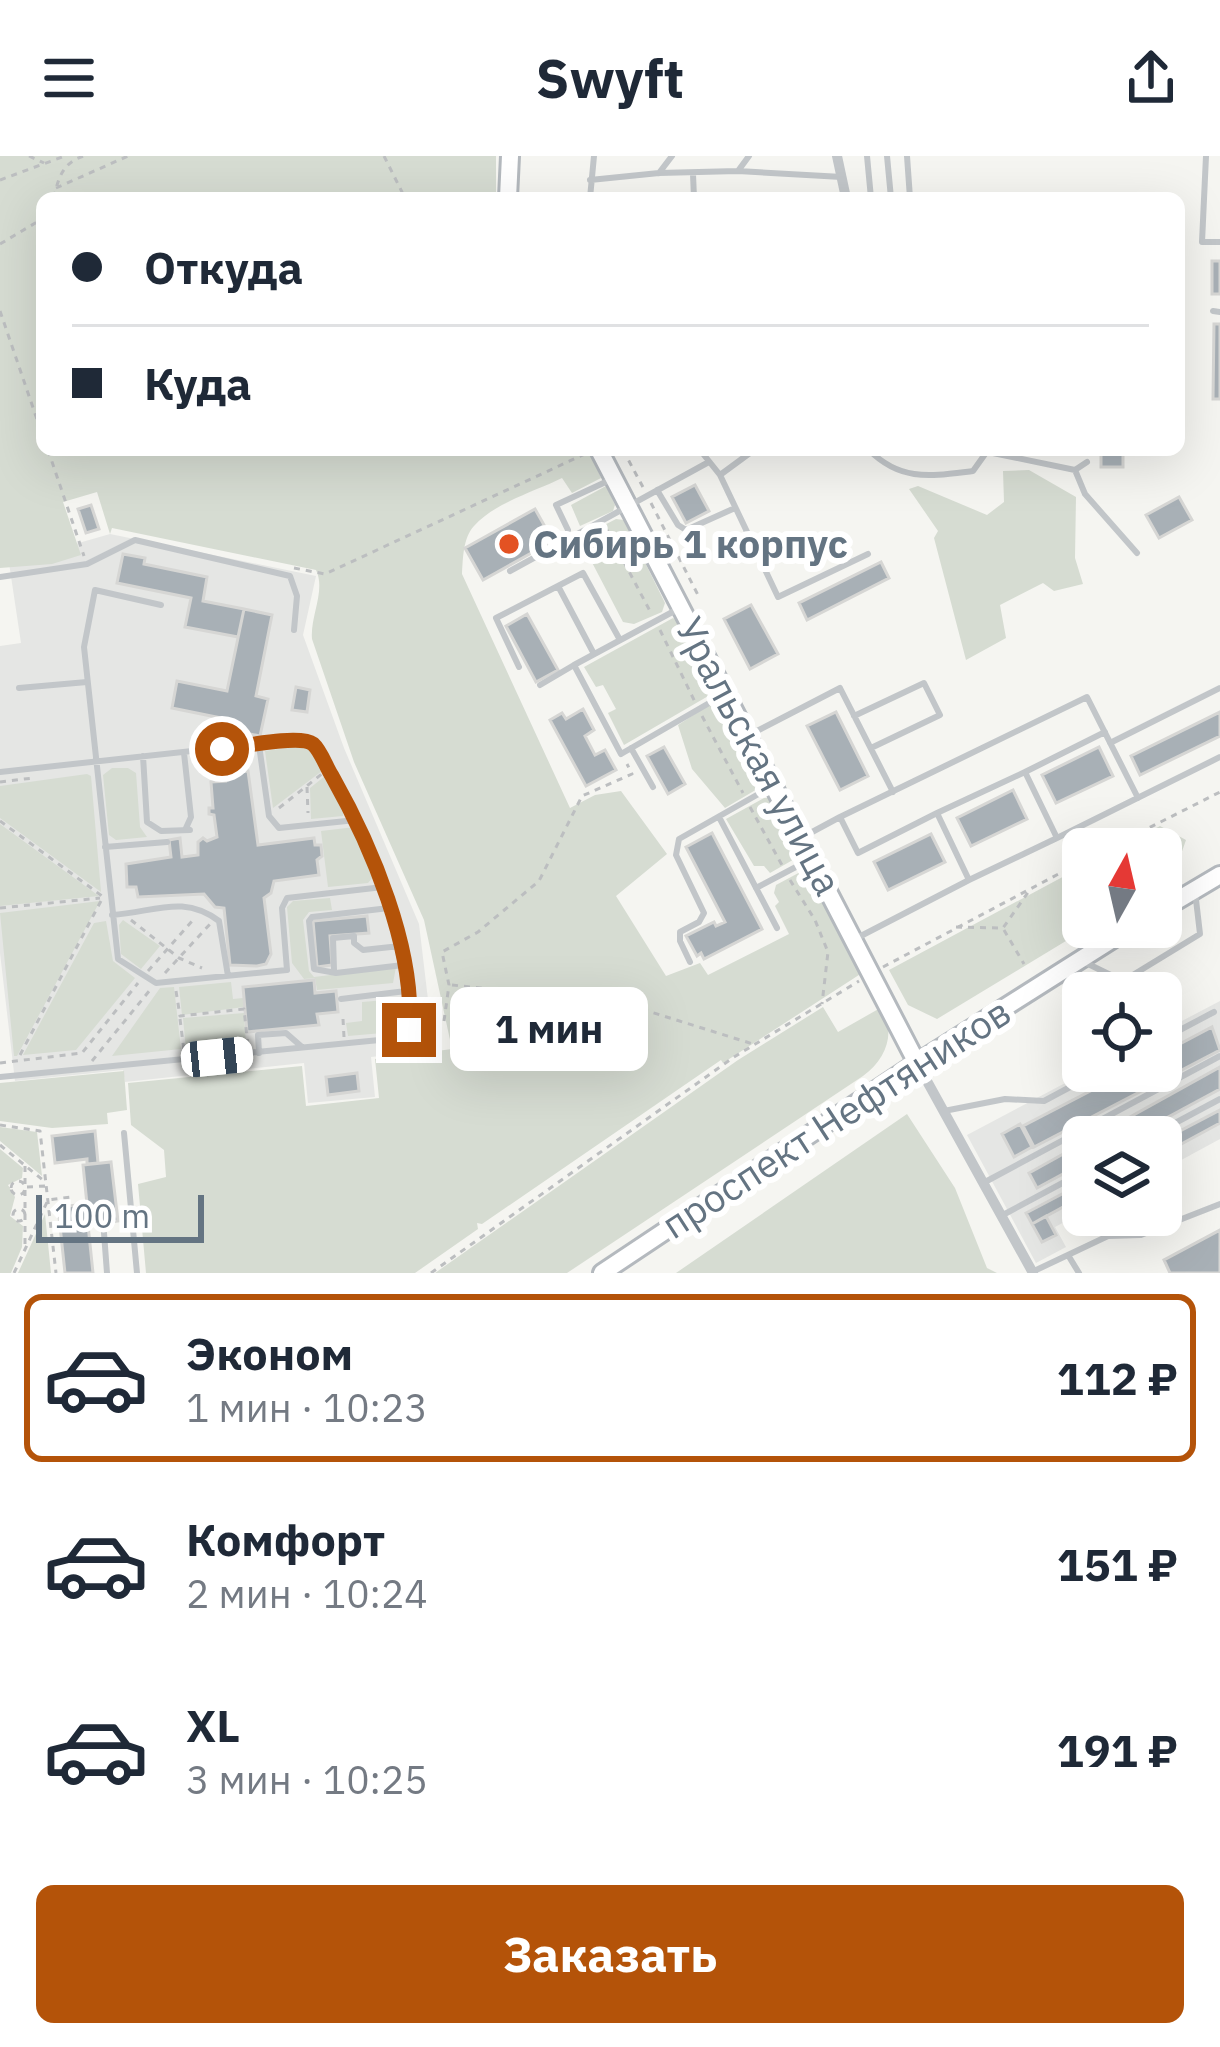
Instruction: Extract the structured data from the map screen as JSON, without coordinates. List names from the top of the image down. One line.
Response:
{"streets":{"street":["Уральская улица","проспект Нефтяников"]},"crossings":[["Уральская улица","проспект Нефтяников"]],"places":["Сибирь 1 корпус"],"scale_bar":"100 m","north":"top","page":{"header":"Swyft","banner":["Откуда","Куда"],"bubble":"1 мин","scale":"100 m","list":[{"name":"Эконом","note":"1 мин · 10:23","value":"112 ₽"},{"name":"Комфорт","note":"2 мин · 10:24","value":"151 ₽"},{"name":"XL","note":"3 мин · 10:25","value":"191 ₽"}],"buttons":"Заказать"}}
